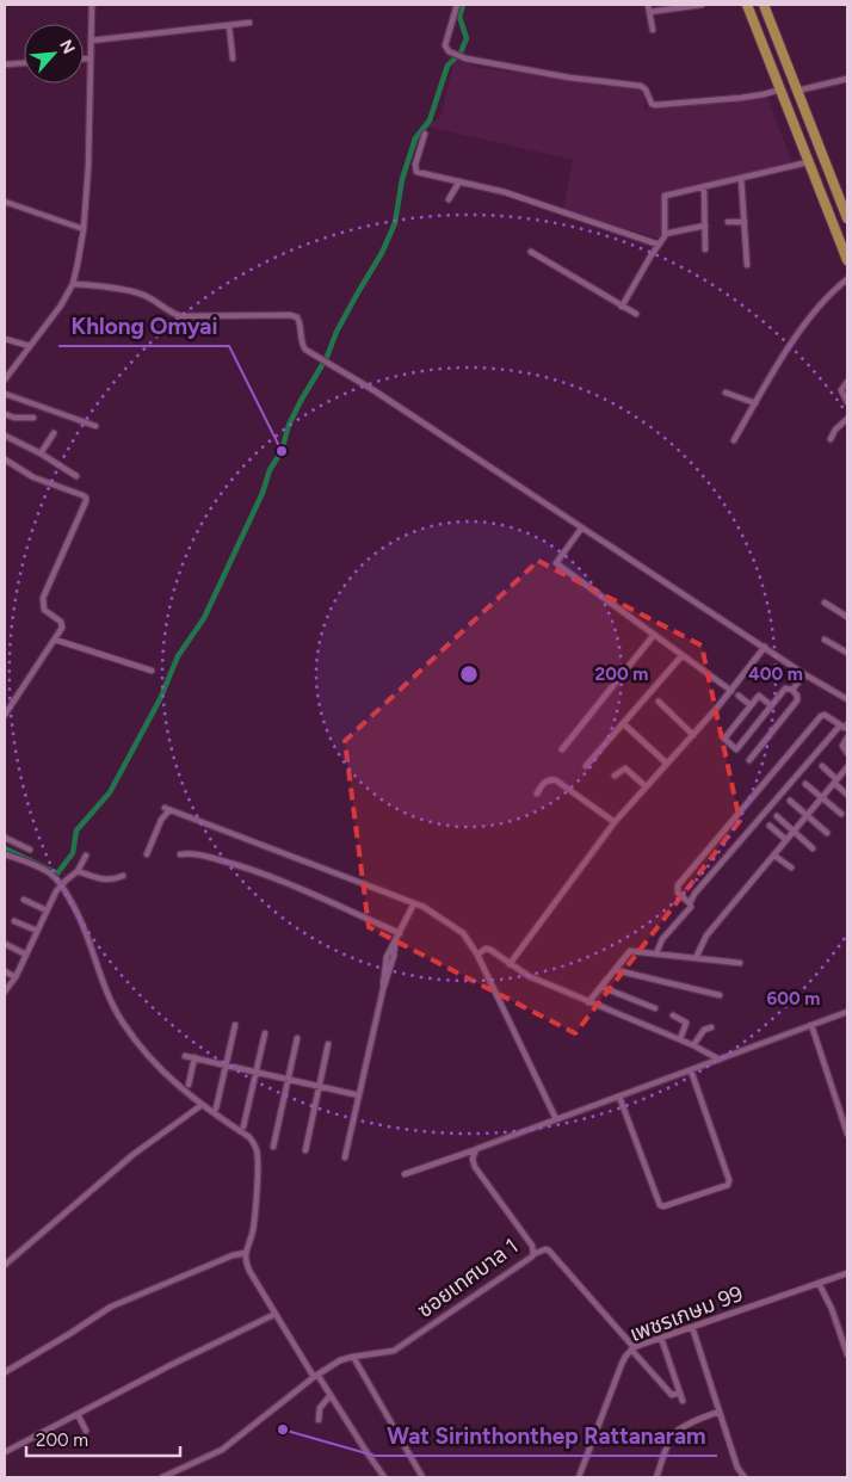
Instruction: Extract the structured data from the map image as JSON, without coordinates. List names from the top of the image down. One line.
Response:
{"streets":{"street":["ซอยเทศบาล 1","เพชรเกษม 99"]},"places":["Khlong Omyai","Wat Sirinthonthep Rattanaram"],"scale_bar":"200 m","north":"top right","rings":["200 m","400 m","600 m"]}
